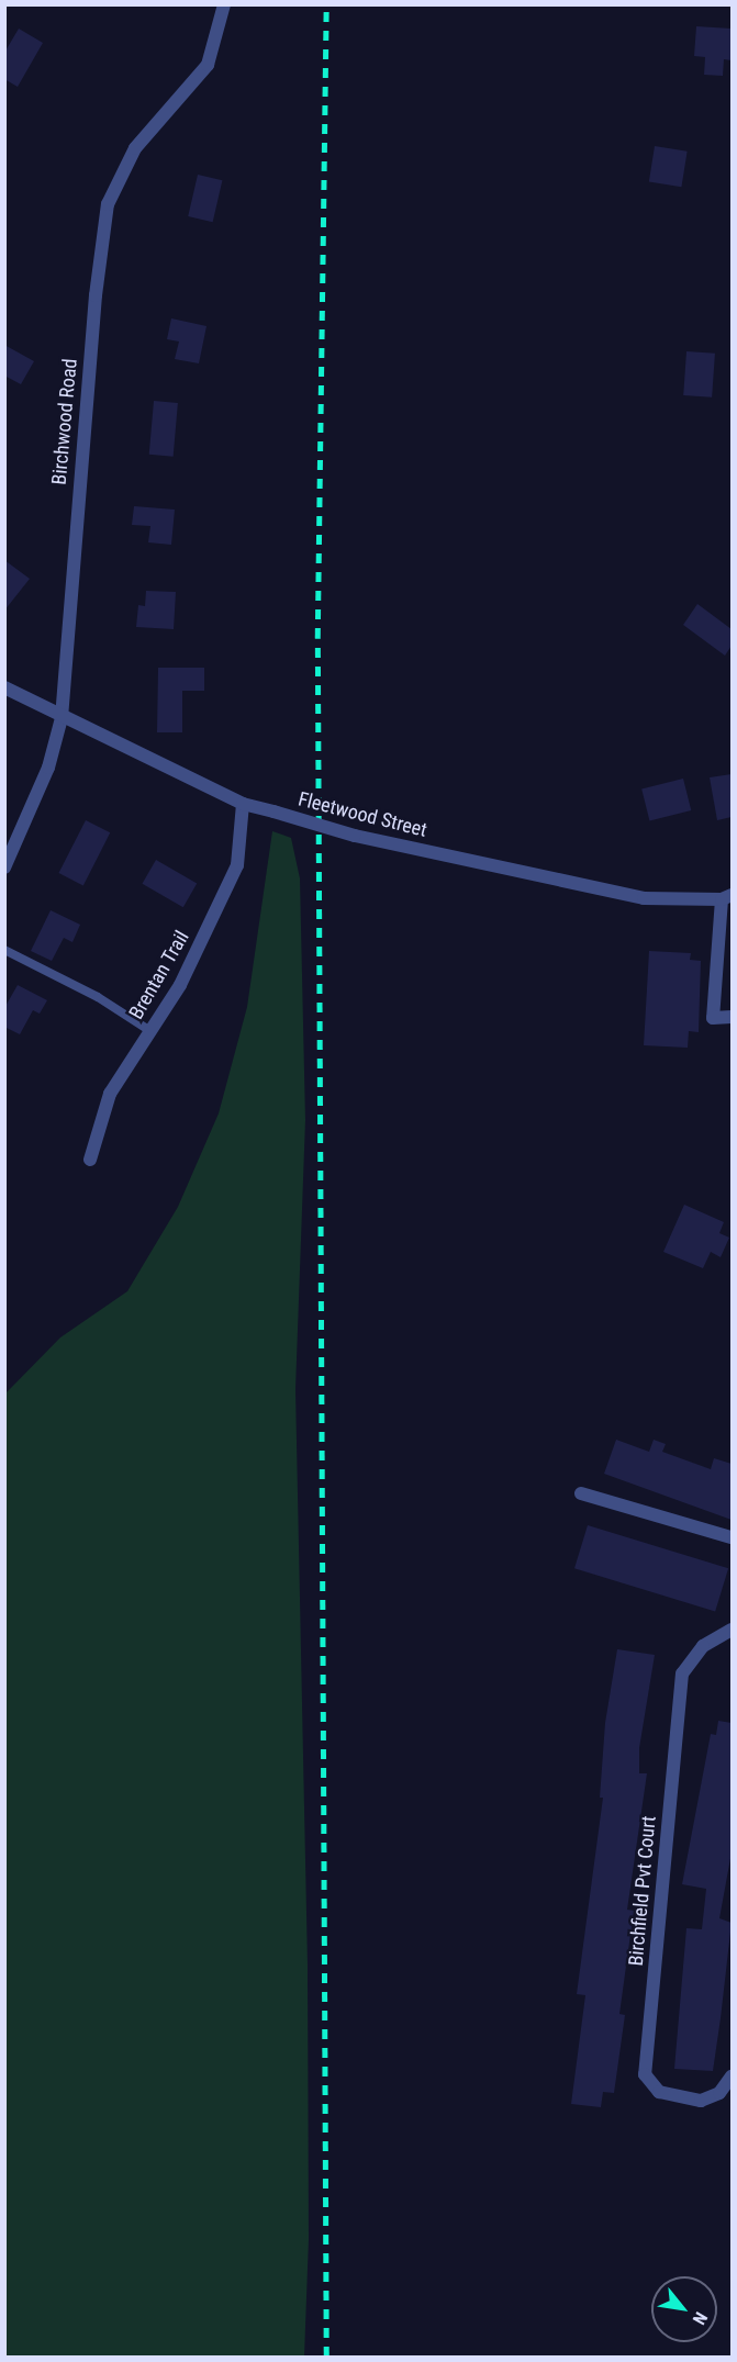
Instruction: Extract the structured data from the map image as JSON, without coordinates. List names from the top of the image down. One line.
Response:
{"streets":{"street":["Birchwood Road","Fleetwood Street","Brentan Trail","Birchfield Pvt Court"]},"crossings":[["Birchwood Road","Fleetwood Street"],["Fleetwood Street","Brentan Trail"]],"north":"bottom right"}
